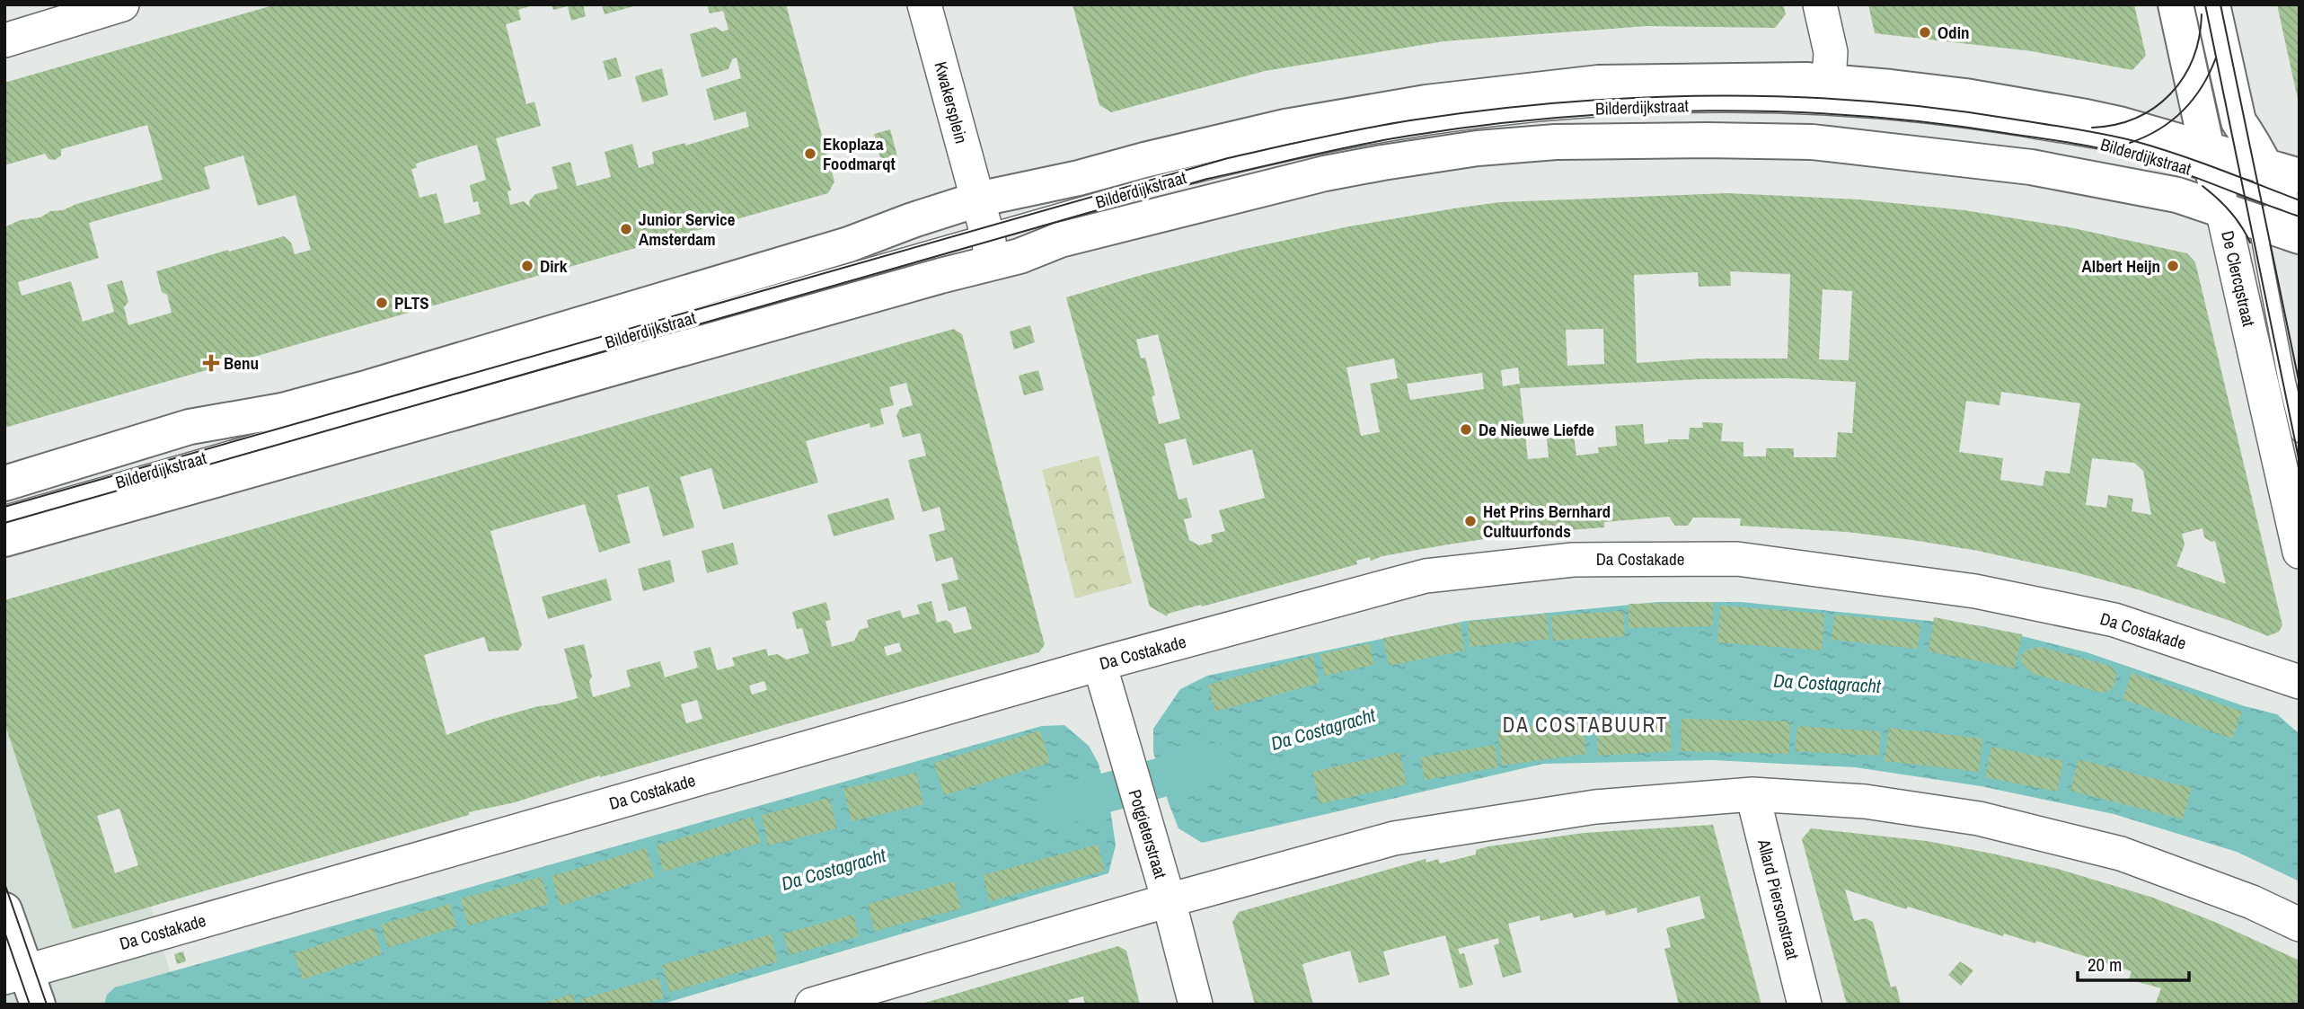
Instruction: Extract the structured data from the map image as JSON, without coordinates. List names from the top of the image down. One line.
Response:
{"streets":{"street":["Kwakersplein","Bilderdijkstraat","De Clercqstraat","Da Costakade","Potgieterstraat","Allard Piersonstraat"]},"crossings":[["Kwakersplein","Bilderdijkstraat"],["Bilderdijkstraat","De Clercqstraat"],["Da Costakade","Potgieterstraat"]],"districts":["DA COSTABUURT"],"water":["Da Costagracht"],"places":{"other":["Odin","Ekoplaza Foodmarqt","Junior Service Amsterdam","Dirk","Albert Heijn","PLTS","De Nieuwe Liefde","Het Prins Bernhard Cultuurfonds"],"health":["Benu"]},"scale_bar":"20 m"}
